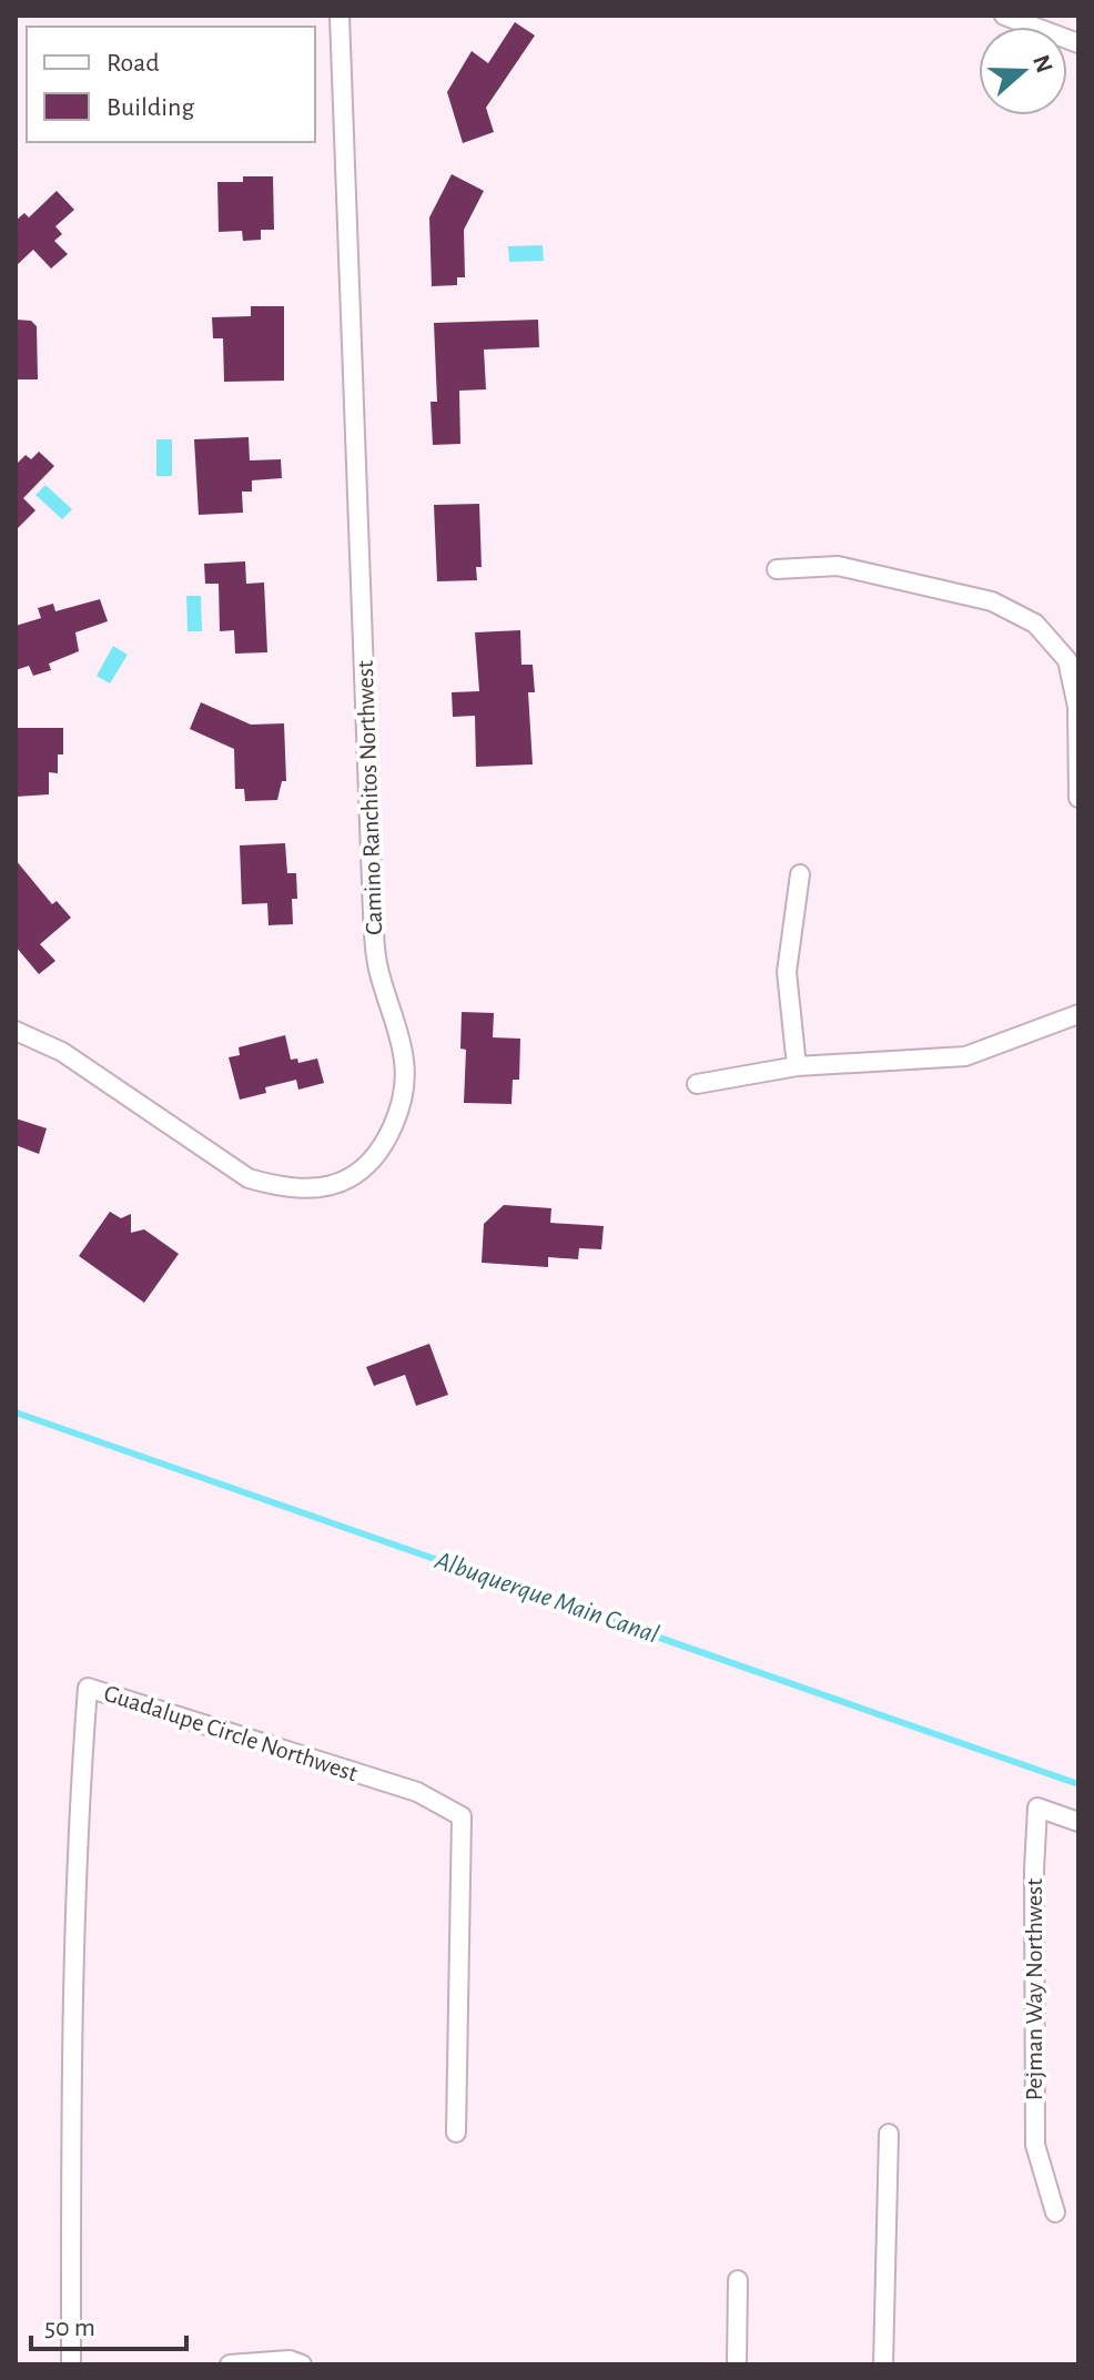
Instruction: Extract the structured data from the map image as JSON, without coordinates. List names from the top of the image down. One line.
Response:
{"streets":{"street":["Camino Ranchitos Northwest","Guadalupe Circle Northwest","Pejman Way Northwest"]},"water":["Albuquerque Main Canal"],"legend":["Road","Building"],"scale_bar":"50 m","north":"right"}
